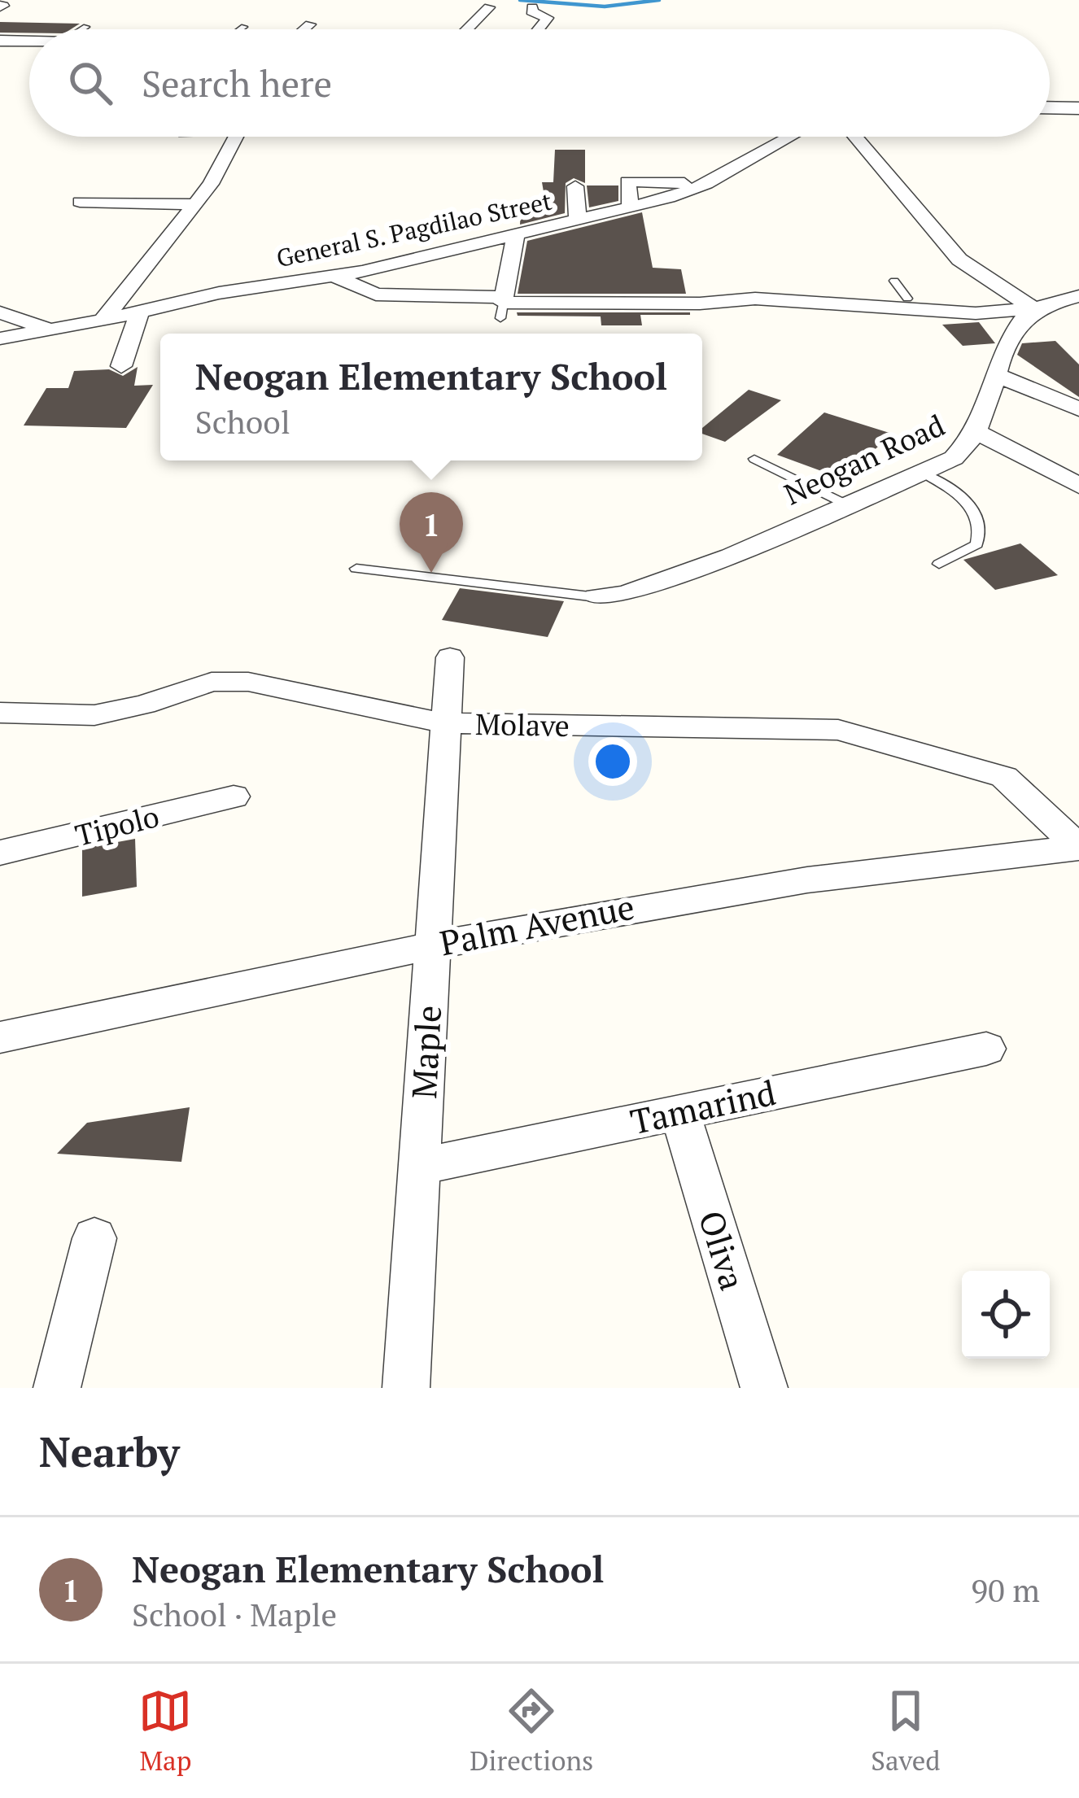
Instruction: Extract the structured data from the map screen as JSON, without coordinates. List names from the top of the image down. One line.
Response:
{"streets":{"street":["General S. Pagdilao Street","Neogan Road","Molave","Tipolo","Palm Avenue","Maple","Tamarind","Oliva"]},"crossings":[["Molave","Palm Avenue"],["Molave","Maple"],["Palm Avenue","Maple"],["Maple","Tamarind"],["Tamarind","Oliva"]],"page":{"search":"Search here","popup":["Neogan Elementary School","School"],"pins":"1","heading":"Nearby","list":[{"mark":"1","name":"Neogan Elementary School","note":"School · Maple","value":"90 m"}],"nav":["Map","Directions","Saved"]}}
